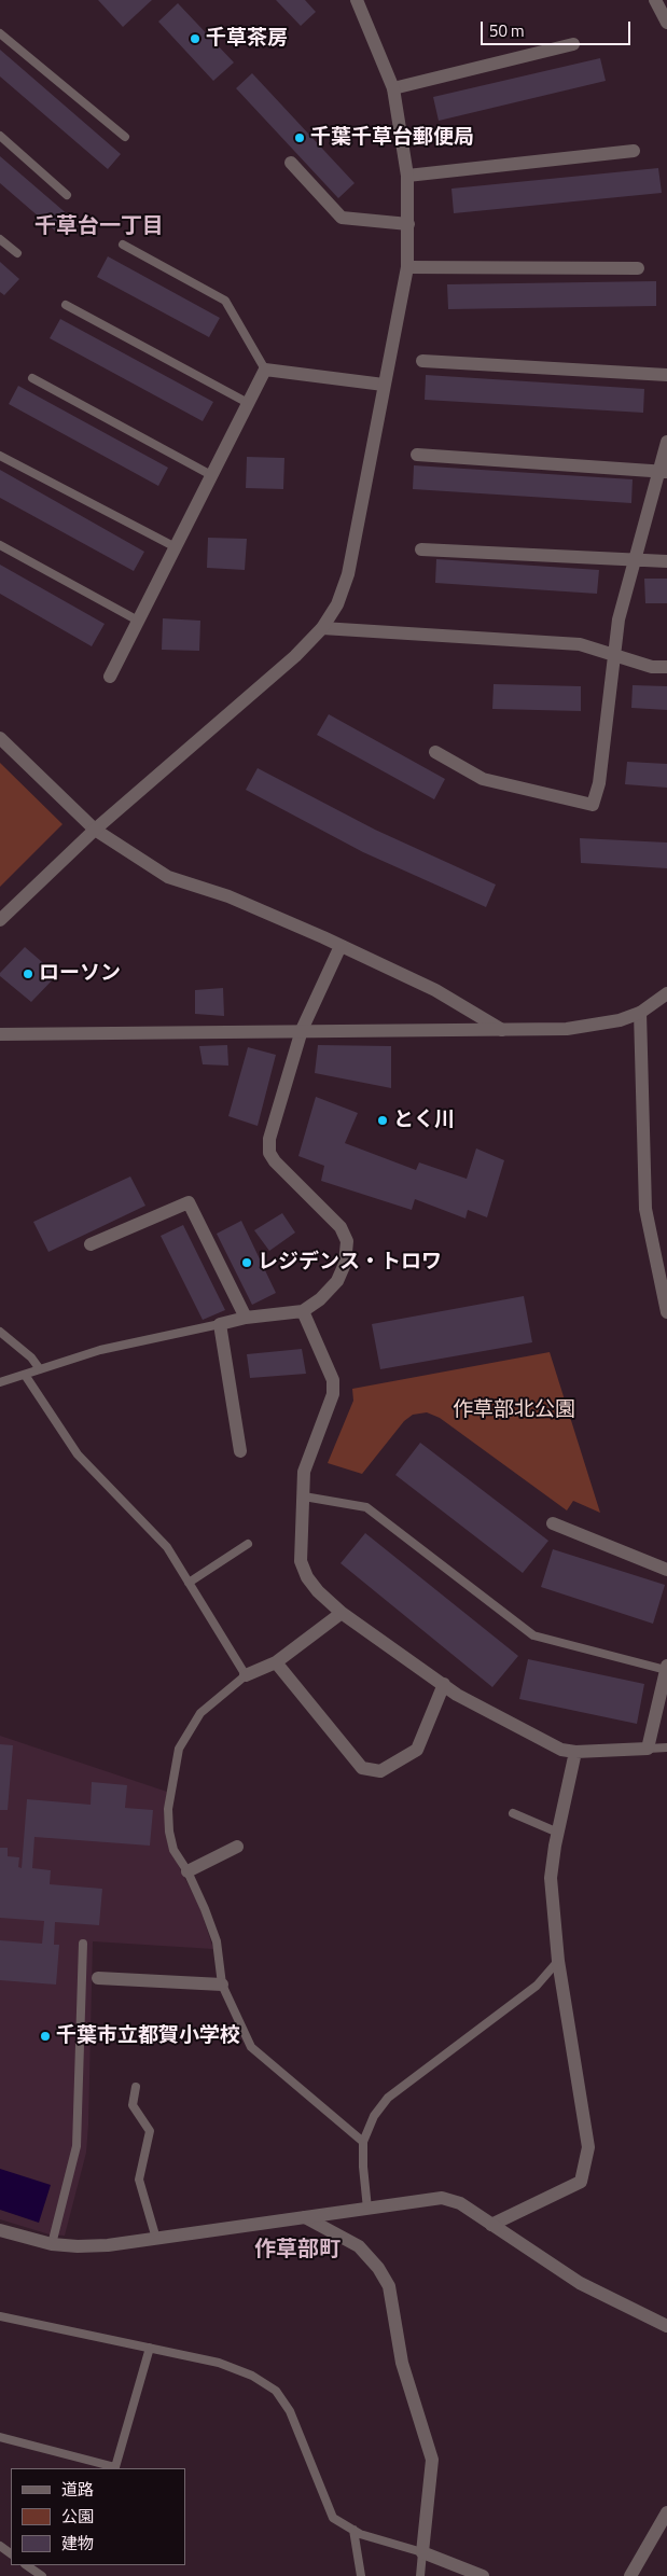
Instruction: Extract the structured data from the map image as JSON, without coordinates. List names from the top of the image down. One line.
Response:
{"districts":["千草台一丁目","作草部町"],"parks":["作草部北公園"],"places":["千草茶房","千葉千草台郵便局","ローソン","とく川","レジデンス・トロワ","千葉市立都賀小学校"],"legend":["道路","公園","建物"],"scale_bar":"50 m"}
